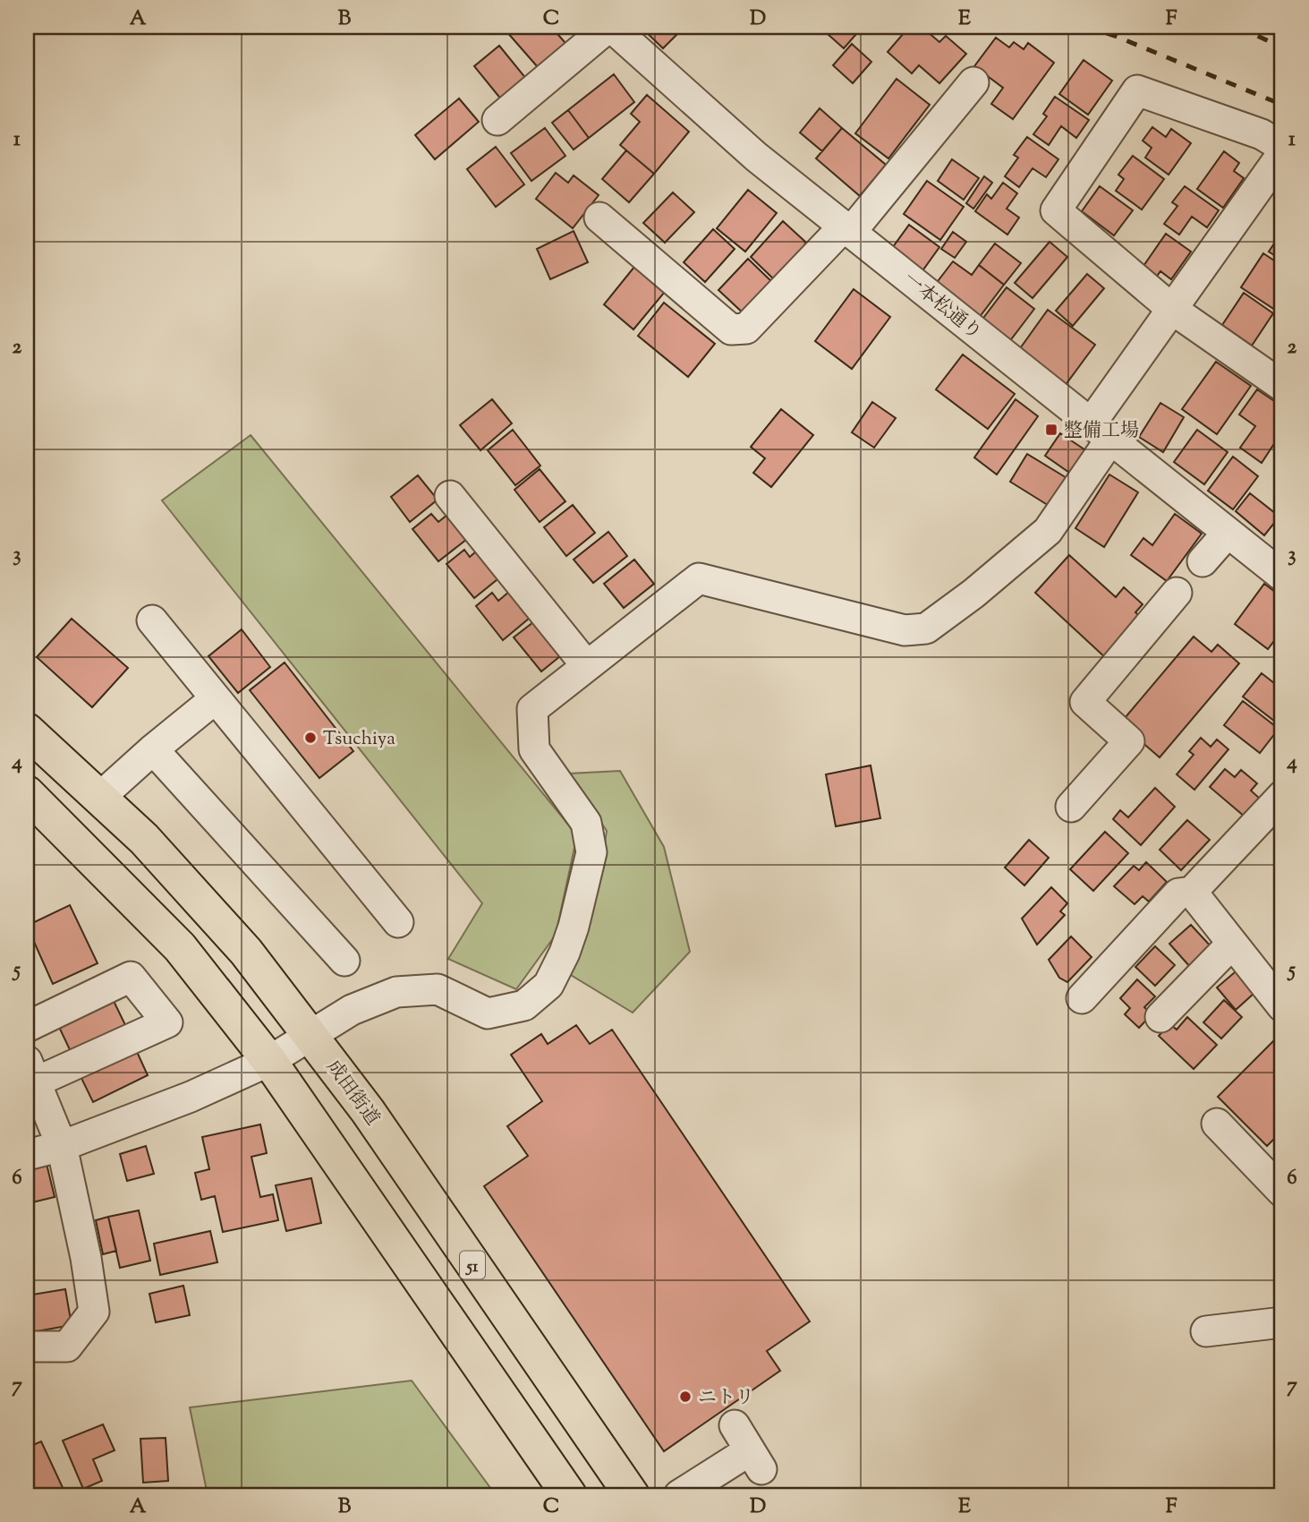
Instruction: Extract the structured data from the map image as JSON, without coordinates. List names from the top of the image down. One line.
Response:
{"streets":{"highway":["成田街道","51"],"street":["一本松通り"]},"places":{"transit":["整備工場"],"other":["Tsuchiya","ニトリ"]},"grid":{"columns":["A","B","C","D","E","F"],"rows":["1","2","3","4","5","6","7"]}}
